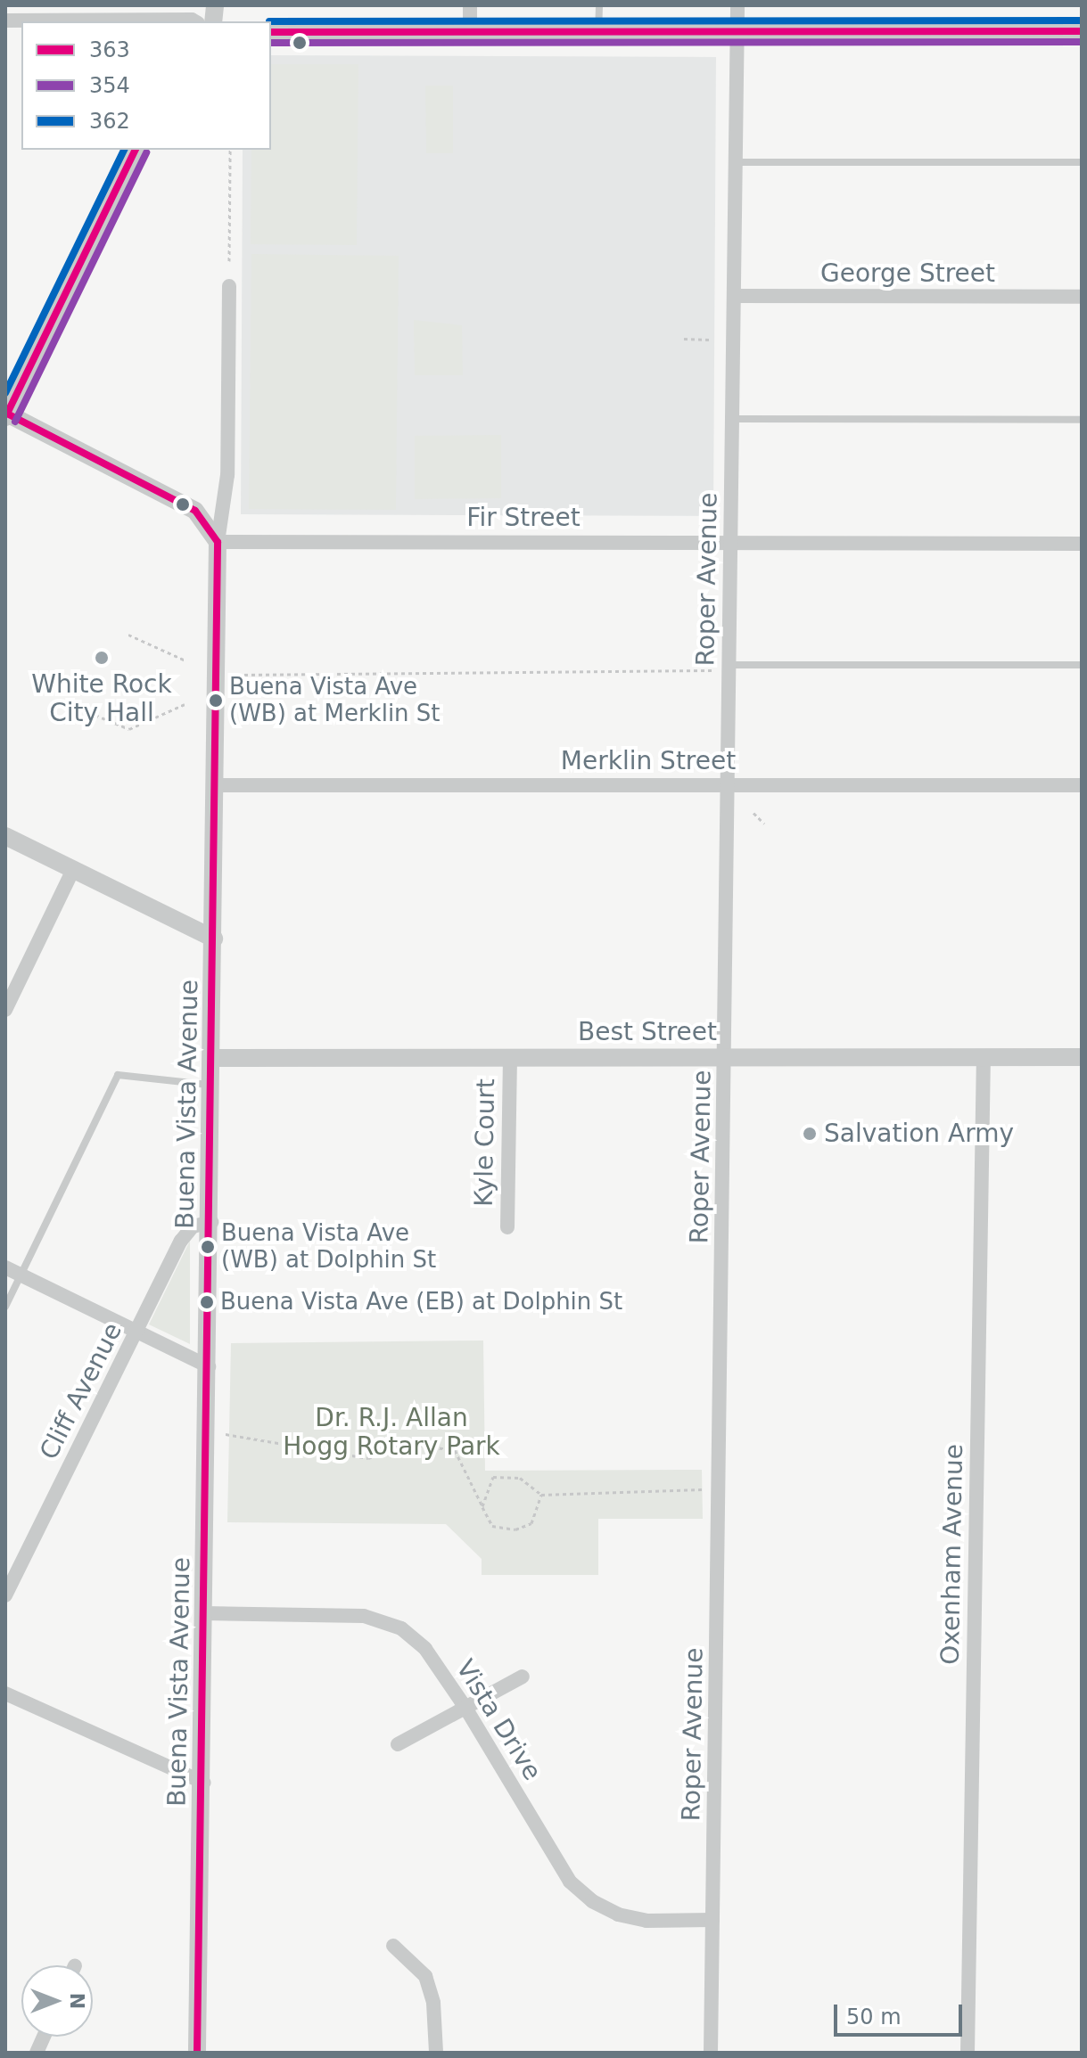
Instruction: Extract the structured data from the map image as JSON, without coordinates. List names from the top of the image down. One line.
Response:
{"streets":{"street":["George Street","Fir Street","Roper Avenue","Merklin Street","Best Street","Buena Vista Avenue","Kyle Court","Cliff Avenue","Oxenham Avenue","Vista Drive"]},"crossings":[["George Street","Roper Avenue"],["Fir Street","Roper Avenue"],["Fir Street","Buena Vista Avenue"],["Roper Avenue","Merklin Street"],["Roper Avenue","Best Street"],["Roper Avenue","Vista Drive"],["Merklin Street","Buena Vista Avenue"],["Best Street","Buena Vista Avenue"],["Best Street","Kyle Court"],["Best Street","Oxenham Avenue"],["Buena Vista Avenue","Cliff Avenue"],["Buena Vista Avenue","Vista Drive"]],"parks":["Dr. R.J. Allan Hogg Rotary Park"],"places":["White Rock City Hall","Buena Vista Ave (WB) at Merklin St","Salvation Army","Buena Vista Ave (WB) at Dolphin St","Buena Vista Ave (EB) at Dolphin St"],"lines":["transit line 362","transit line 363","transit line 354"],"legend":["363","354","362"],"scale_bar":"50 m","north":"right"}
